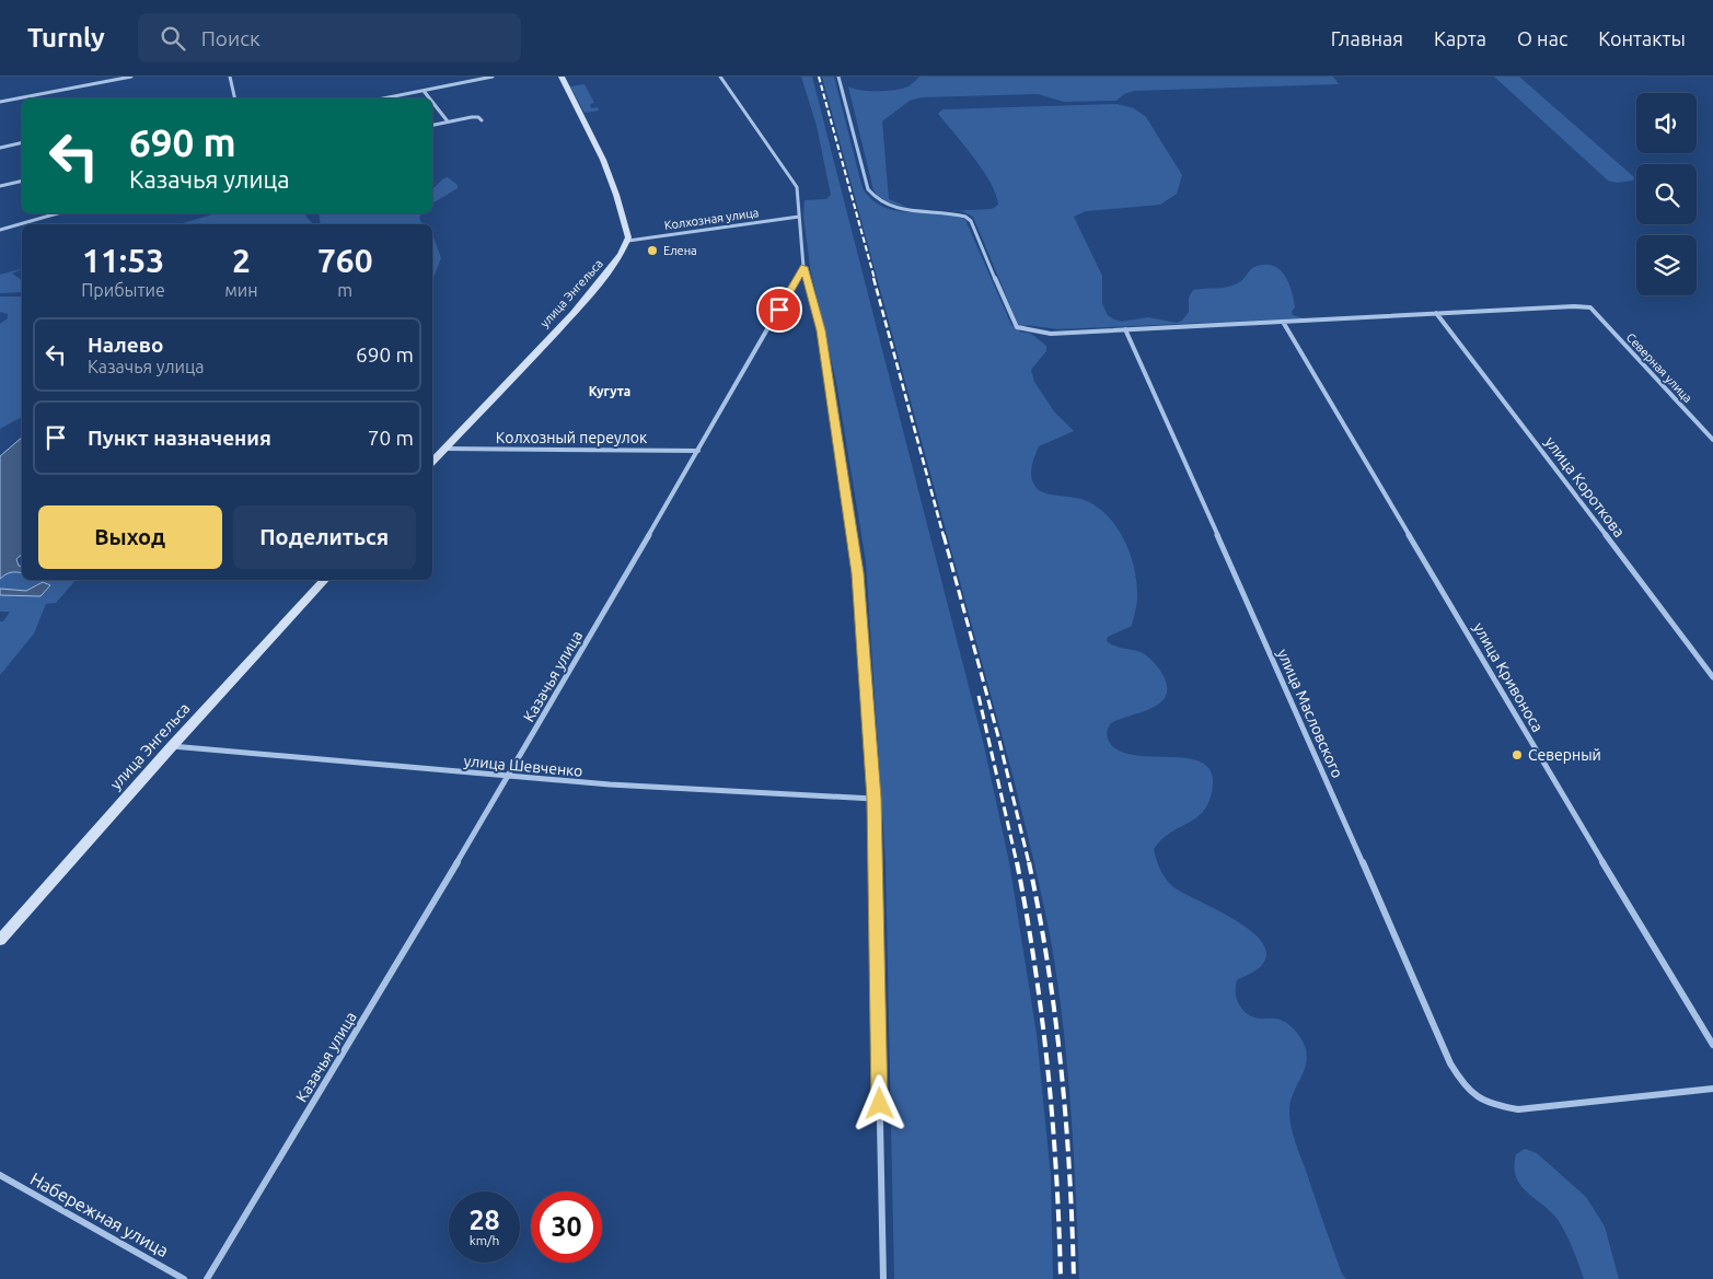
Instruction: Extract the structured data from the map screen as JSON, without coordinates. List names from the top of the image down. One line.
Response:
{"streets":{"street":["Колхозная улица","улица Энгельса","Северная улица","Колхозный переулок","улица Короткова","Казачья улица","улица Кривоноса","улица Масловского","улица Шевченко","Набережная улица"]},"crossings":[["Колхозная улица","улица Энгельса"],["улица Энгельса","Колхозный переулок"],["улица Энгельса","улица Шевченко"],["Северная улица","улица Короткова"],["Колхозный переулок","Казачья улица"],["Казачья улица","улица Шевченко"]],"districts":["Кугута"],"places":["Елена","Северный"],"page":{"header":"Turnly","search":"Поиск","nav":["Главная","Карта","О нас","Контакты"],"turn":["690 m","Казачья улица"],"eta":["11:53","Прибытие","2","мин","760","m"],"list":[{"name":"Налево","note":"Казачья улица","value":"690 m"},{"name":"Пункт назначения","value":"70 m"}],"buttons":["Выход","Поделиться"],"speed":"28 km/h","limit":"30"}}
